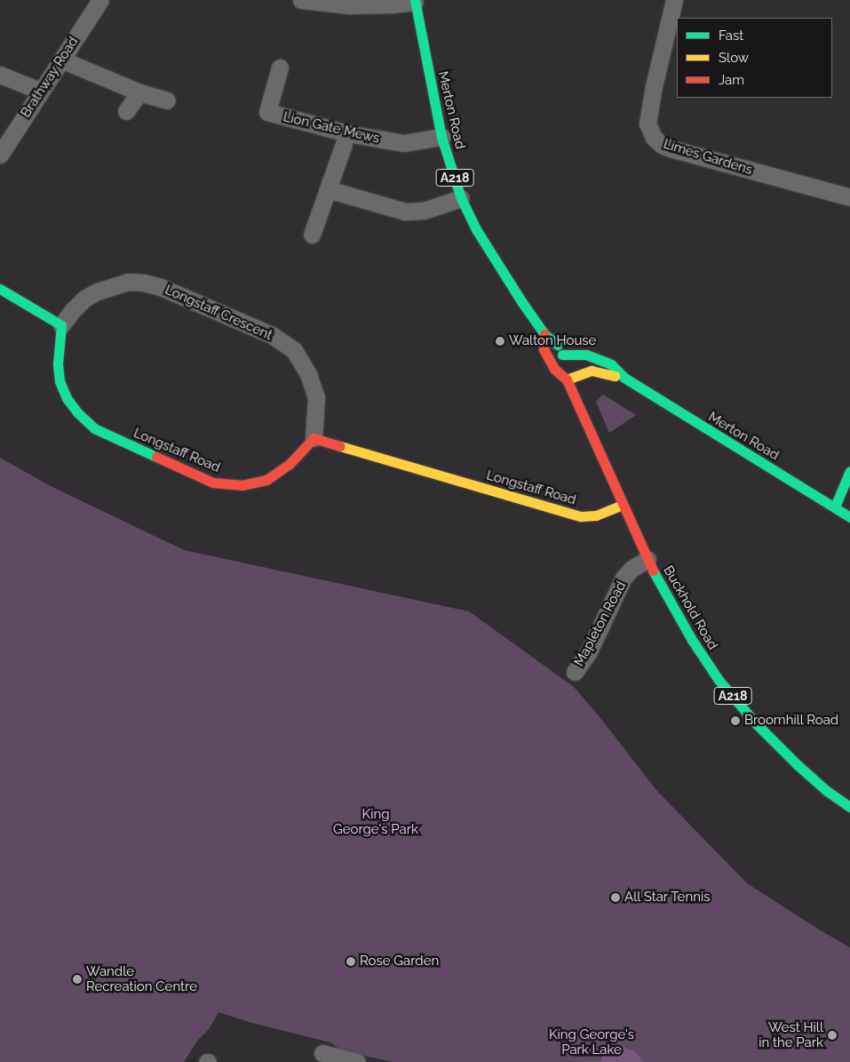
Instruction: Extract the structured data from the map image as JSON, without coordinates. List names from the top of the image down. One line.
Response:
{"streets":{"street":["Brathway Road","Merton Road","Lion Gate Mews","Limes Gardens","A218","Longstaff Crescent","Longstaff Road","Buckhold Road","Mapleton Road"]},"crossings":[["Merton Road","Lion Gate Mews"],["Merton Road","Buckhold Road"],["Longstaff Crescent","Longstaff Road"],["Longstaff Road","Buckhold Road"],["Buckhold Road","Mapleton Road"]],"parks":["King George's Park","King George's Park Lake"],"places":["Walton House","Broomhill Road","All Star Tennis","Rose Garden","Wandle Recreation Centre","West Hill in the Park"],"legend":["Fast","Slow","Jam"]}
